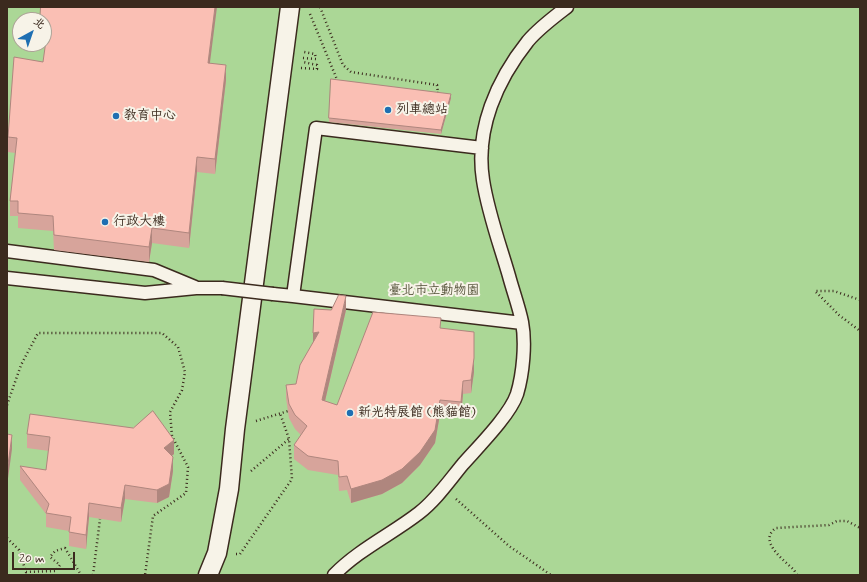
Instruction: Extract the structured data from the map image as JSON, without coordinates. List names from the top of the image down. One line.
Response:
{"parks":["臺北市立動物園"],"places":["列車總站","教育中心","行政大樓","新光特展館 (熊貓館)"],"scale_bar":"20 m","north":"top right"}
